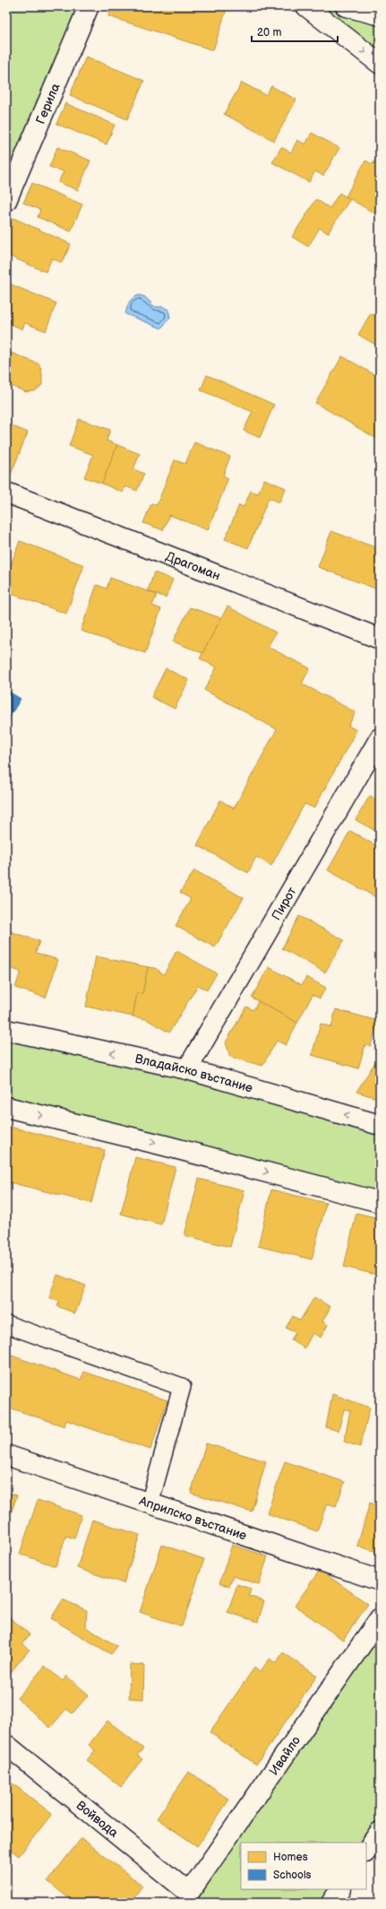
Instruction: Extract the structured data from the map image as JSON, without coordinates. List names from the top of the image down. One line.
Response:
{"streets":{"street":["Герила","Драгоман","Пирот","Владайско въстание","Априлско въстание","Ивайло","Войвода"]},"crossings":[["Пирот","Владайско въстание"],["Ивайло","Войвода"]],"legend":["Homes","Schools"],"scale_bar":"20 m"}
